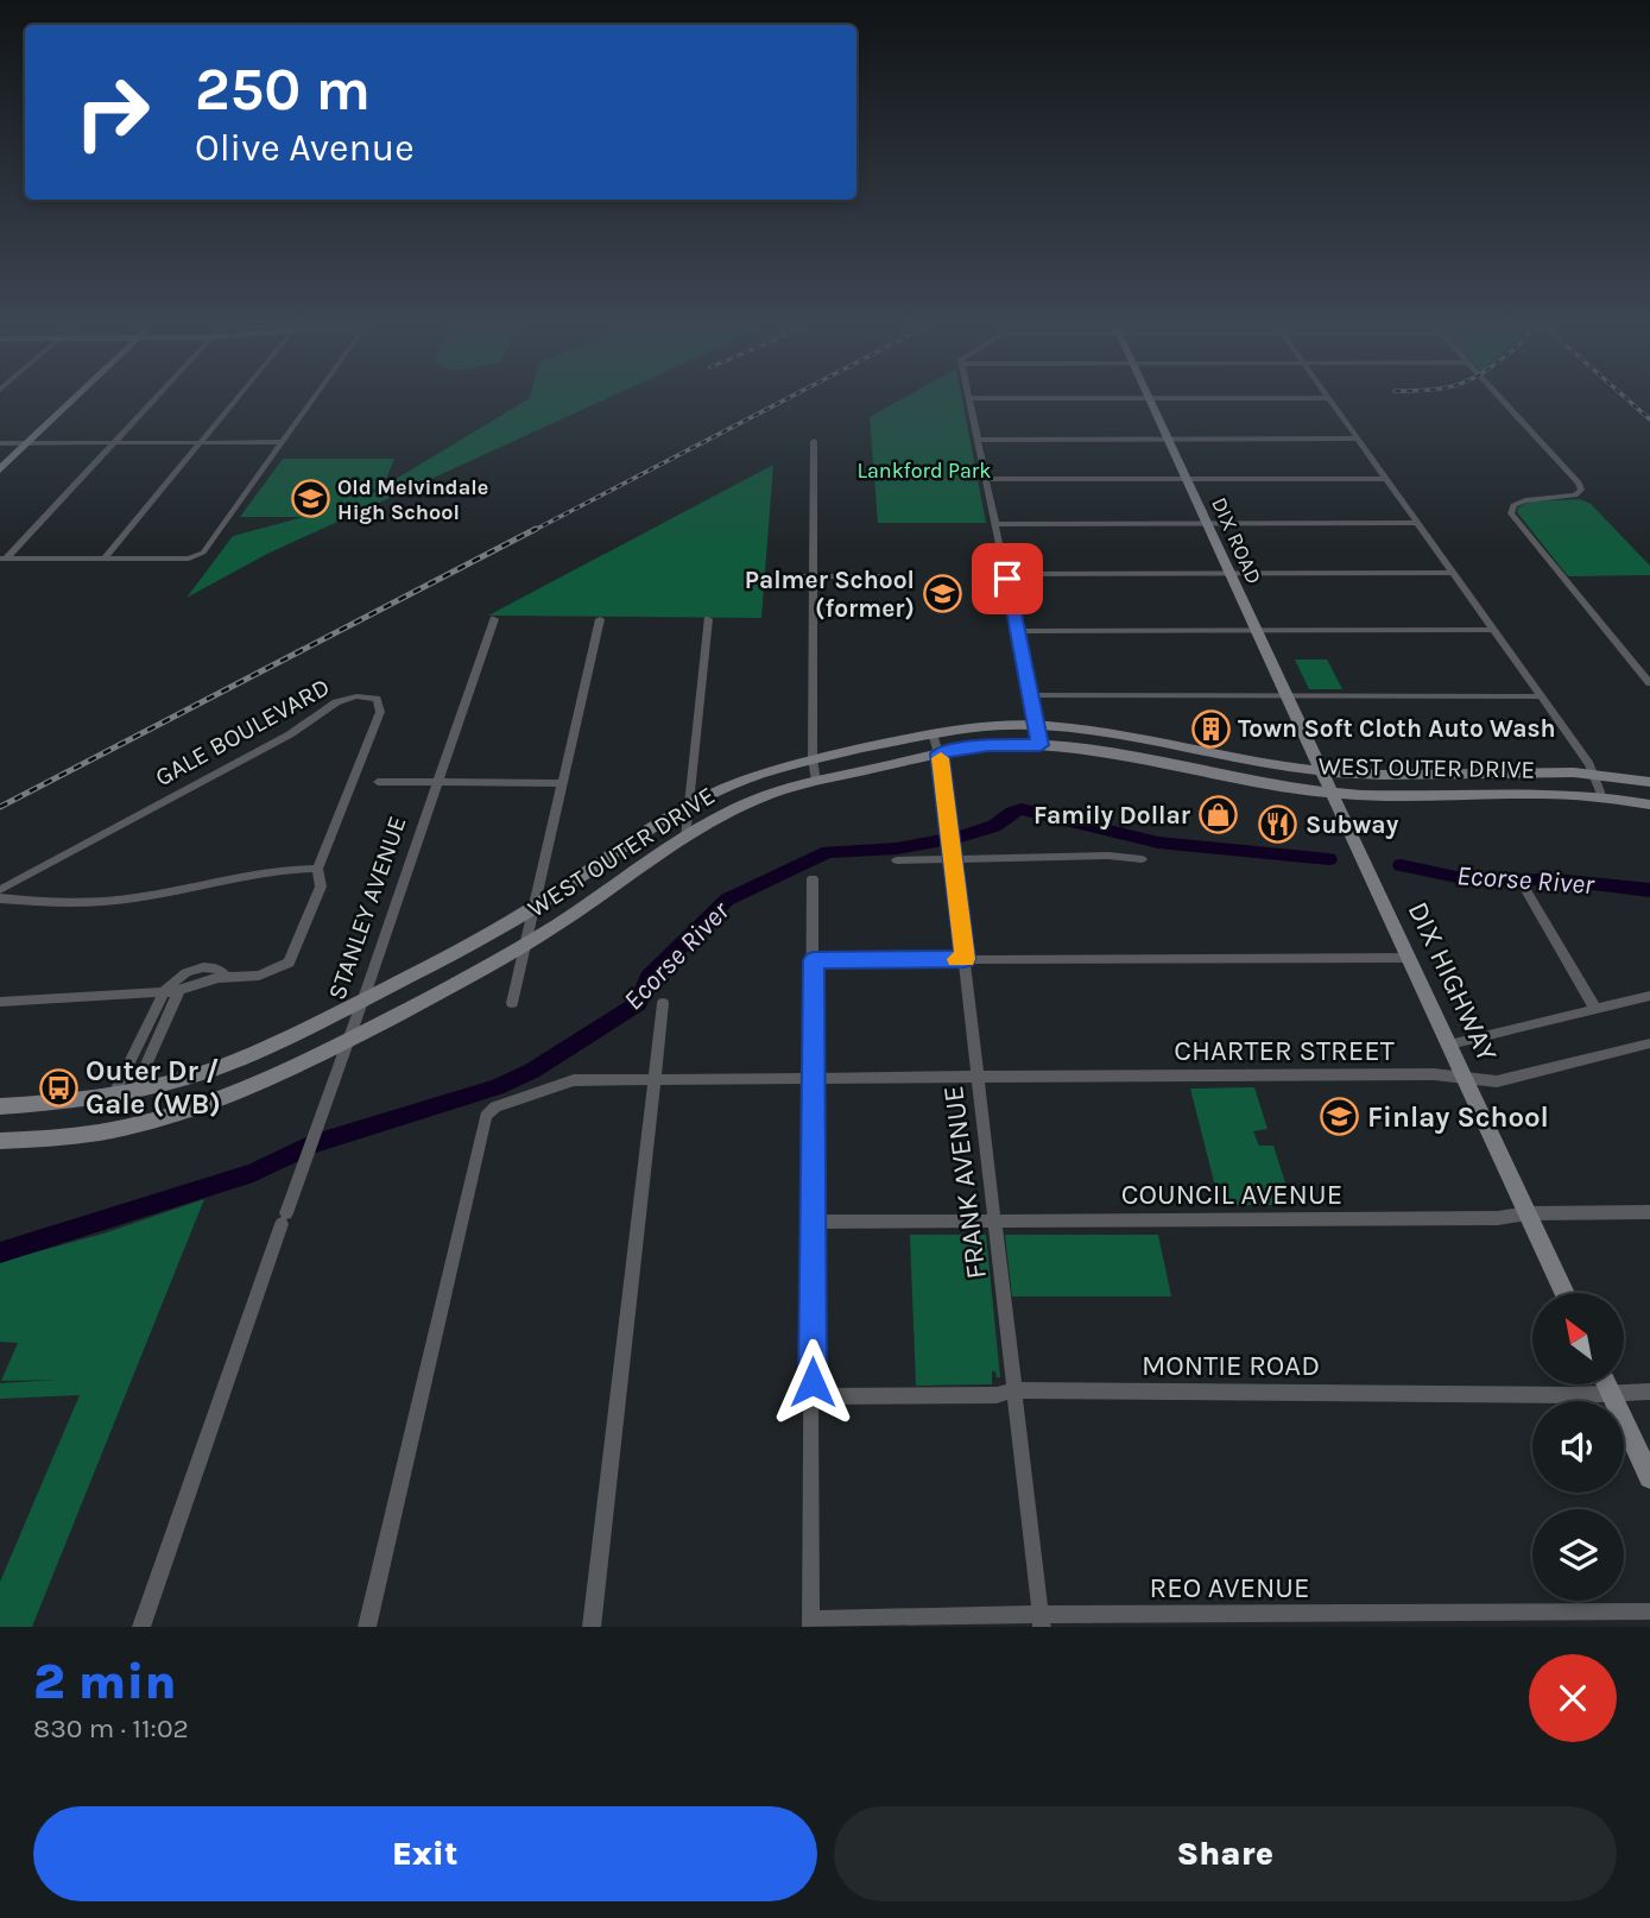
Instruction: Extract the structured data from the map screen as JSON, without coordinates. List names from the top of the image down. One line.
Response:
{"streets":{"main road":["DIX ROAD","WEST OUTER DRIVE","DIX HIGHWAY"],"street":["GALE BOULEVARD","STANLEY AVENUE","CHARTER STREET","FRANK AVENUE","COUNCIL AVENUE","MONTIE ROAD","REO AVENUE"]},"crossings":[["DIX ROAD","WEST OUTER DRIVE"],["DIX ROAD","DIX HIGHWAY"],["GALE BOULEVARD","WEST OUTER DRIVE"],["WEST OUTER DRIVE","STANLEY AVENUE"],["WEST OUTER DRIVE","DIX HIGHWAY"],["WEST OUTER DRIVE","FRANK AVENUE"],["DIX HIGHWAY","CHARTER STREET"],["DIX HIGHWAY","COUNCIL AVENUE"],["CHARTER STREET","FRANK AVENUE"],["FRANK AVENUE","COUNCIL AVENUE"],["FRANK AVENUE","MONTIE ROAD"],["FRANK AVENUE","REO AVENUE"]],"water":["Ecorse River"],"parks":["Lankford Park"],"places":{"school or university":["Old Melvindale High School","Palmer School (former)","Finlay School"],"building":["Town Soft Cloth Auto Wash"],"shop":["Family Dollar"],"restaurant":["Subway"],"bus stop":["Outer Dr / Gale (WB)"]},"north":"top left","page":{"turn":["250 m","Olive Avenue"],"heading":["2 min","830 m · 11:02"],"buttons":["Exit","Share"]}}
